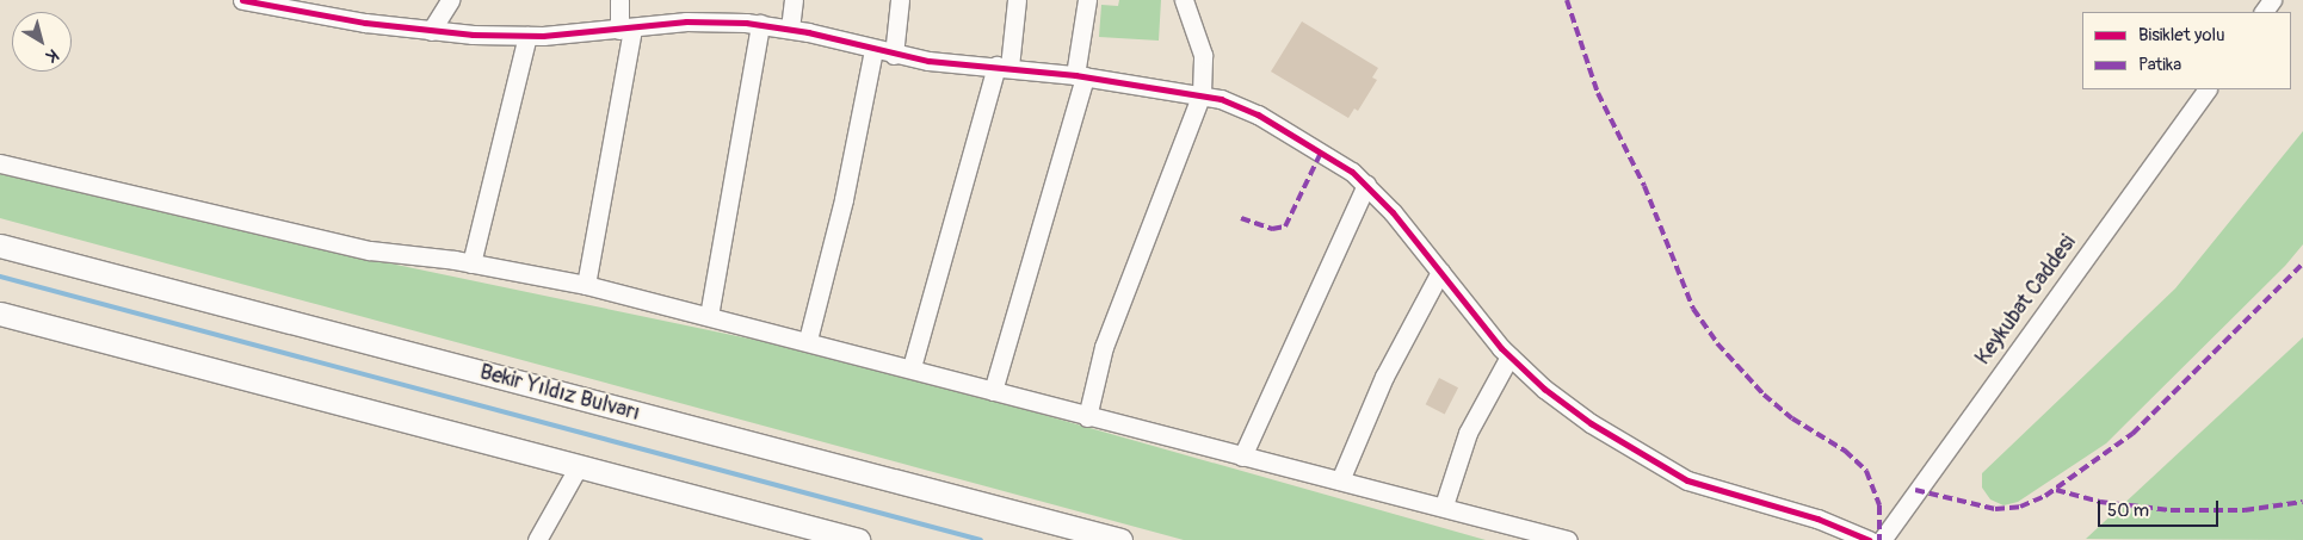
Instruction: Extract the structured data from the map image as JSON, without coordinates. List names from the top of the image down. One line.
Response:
{"streets":{"main road":["Bekir Yıldız Bulvarı"],"street":["Keykubat Caddesi"]},"legend":["Bisiklet yolu","Patika"],"scale_bar":"50 m","north":"bottom right"}
